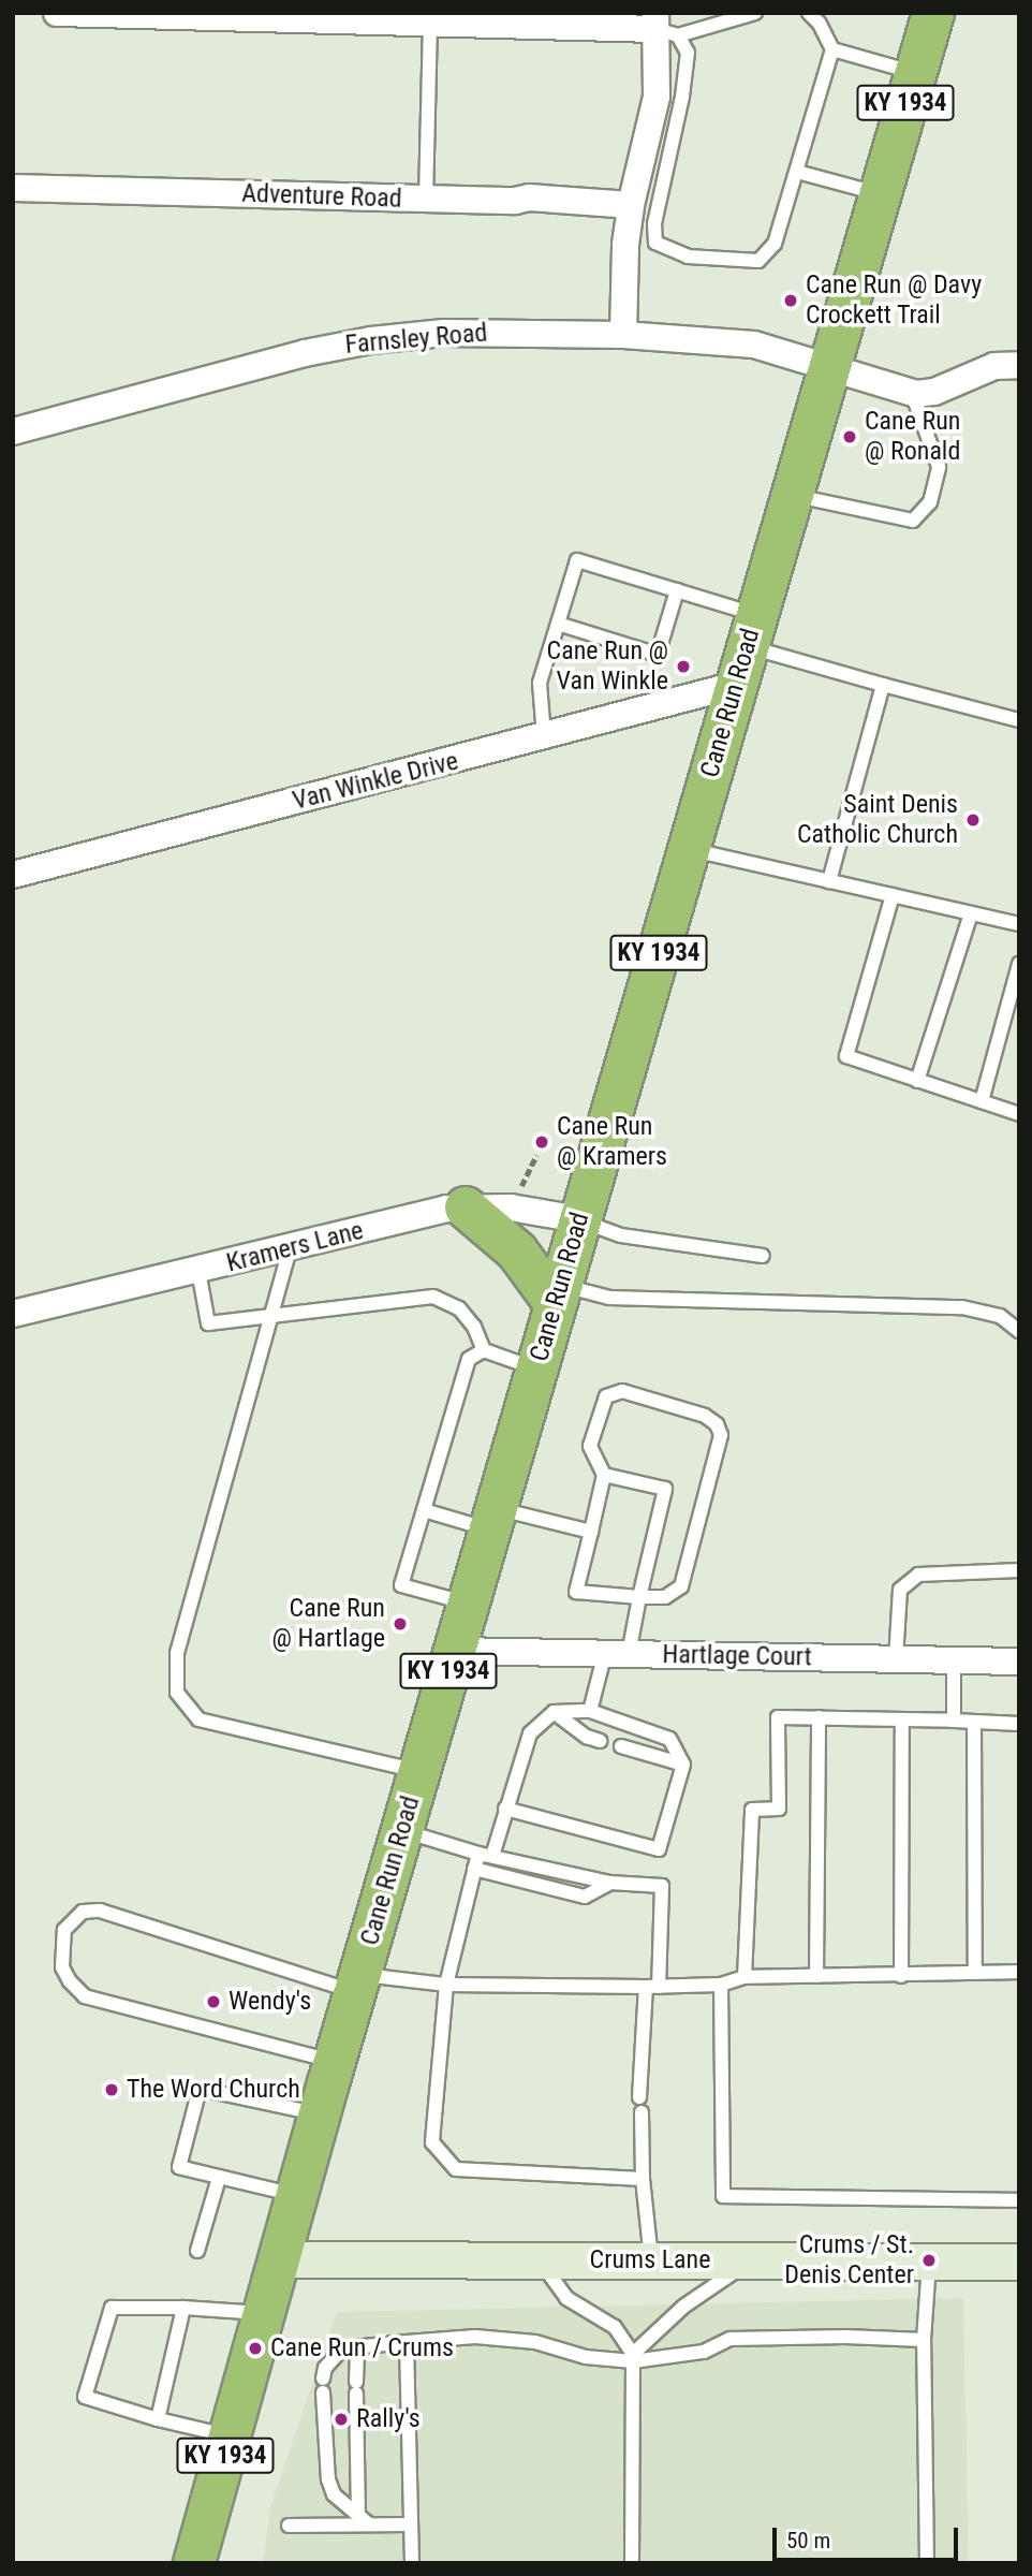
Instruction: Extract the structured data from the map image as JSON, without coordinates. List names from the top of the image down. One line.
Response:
{"streets":{"highway":["KY 1934","Cane Run Road"],"main road":["Crums Lane"],"street":["Adventure Road","Farnsley Road","Van Winkle Drive","Kramers Lane","Hartlage Court"]},"crossings":[["Farnsley Road","Cane Run Road"],["Cane Run Road","Van Winkle Drive"],["Cane Run Road","Kramers Lane"],["Cane Run Road","Hartlage Court"],["Cane Run Road","Crums Lane"]],"places":["Cane Run @ Davy Crockett Trail","Cane Run @ Ronald","Cane Run @ Van Winkle","Saint Denis Catholic Church","Cane Run @ Kramers","Cane Run @ Hartlage","Wendy's","The Word Church","Crums / St. Denis Center","Cane Run / Crums","Rally's"],"scale_bar":"50 m"}
